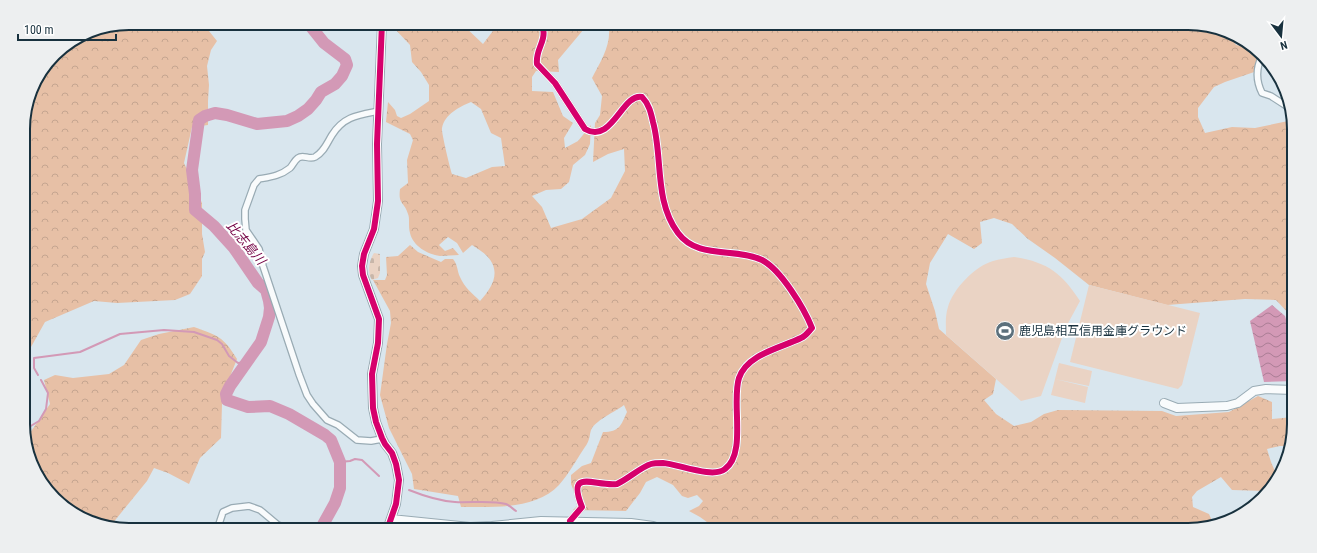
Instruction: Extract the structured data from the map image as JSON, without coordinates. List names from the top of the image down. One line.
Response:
{"water":["比志島川"],"places":{"sports":["鹿児島相互信用金庫グラウンド"]},"scale_bar":"100 m","north":"bottom"}
